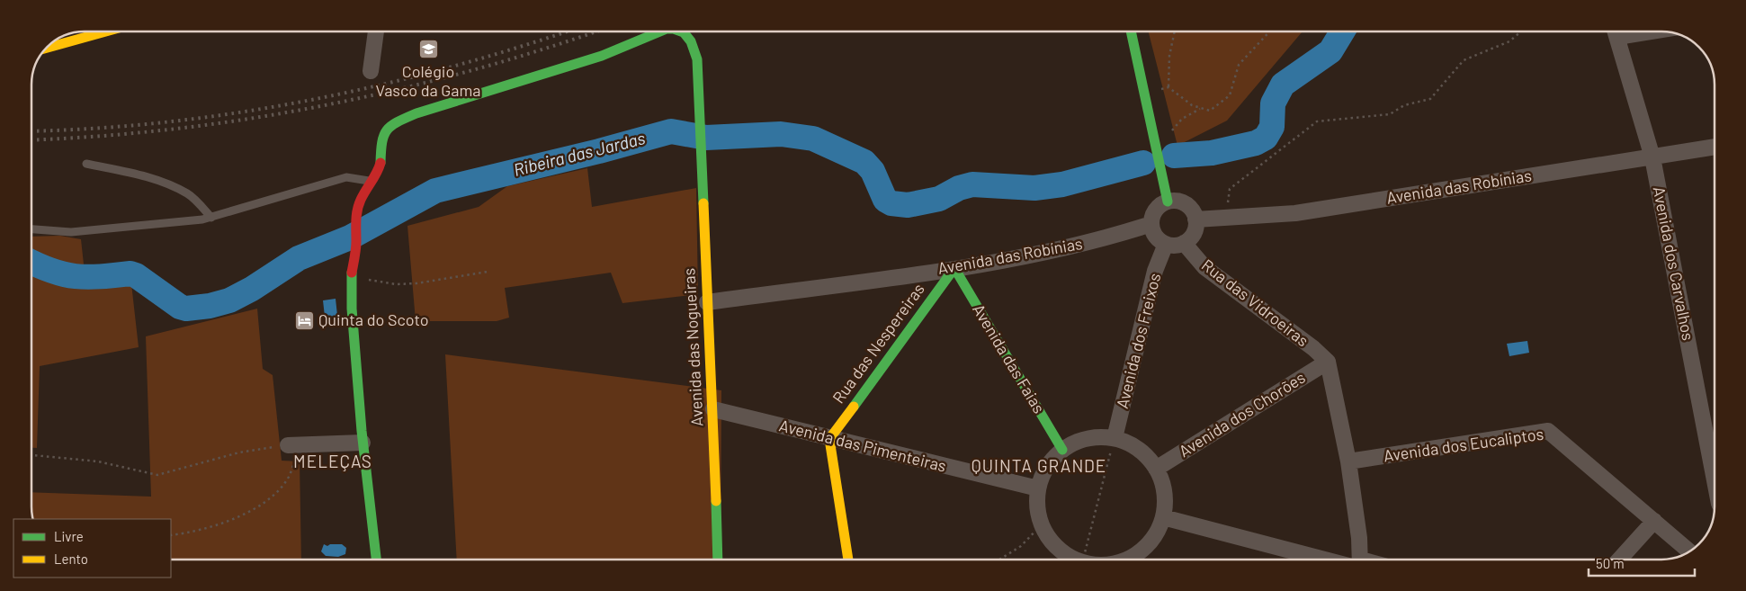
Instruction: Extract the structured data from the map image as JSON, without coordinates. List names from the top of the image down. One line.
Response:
{"streets":{"street":["Avenida das Robínias","Avenida dos Carvalhos","Rua das Vidroeiras","Avenida dos Freixos","Rua das Nespereiras","Avenida das Nogueiras","Avenida das Faias","Avenida dos Chorões","Avenida dos Eucaliptos","Avenida das Pimenteiras"]},"crossings":[["Avenida das Robínias","Avenida dos Carvalhos"],["Avenida das Robínias","Rua das Vidroeiras"],["Avenida das Robínias","Avenida dos Freixos"],["Avenida das Robínias","Rua das Nespereiras"],["Avenida das Robínias","Avenida das Nogueiras"],["Avenida das Robínias","Avenida das Faias"],["Rua das Vidroeiras","Avenida dos Freixos"],["Rua das Vidroeiras","Avenida dos Chorões"],["Rua das Nespereiras","Avenida das Faias"],["Rua das Nespereiras","Avenida das Pimenteiras"],["Avenida das Nogueiras","Avenida das Pimenteiras"]],"districts":["MELEÇAS","QUINTA GRANDE"],"water":["Ribeira das Jardas"],"places":{"school or university":["Colégio Vasco da Gama"],"hotel":["Quinta do Scoto"]},"legend":["Livre","Lento"],"scale_bar":"50 m"}
